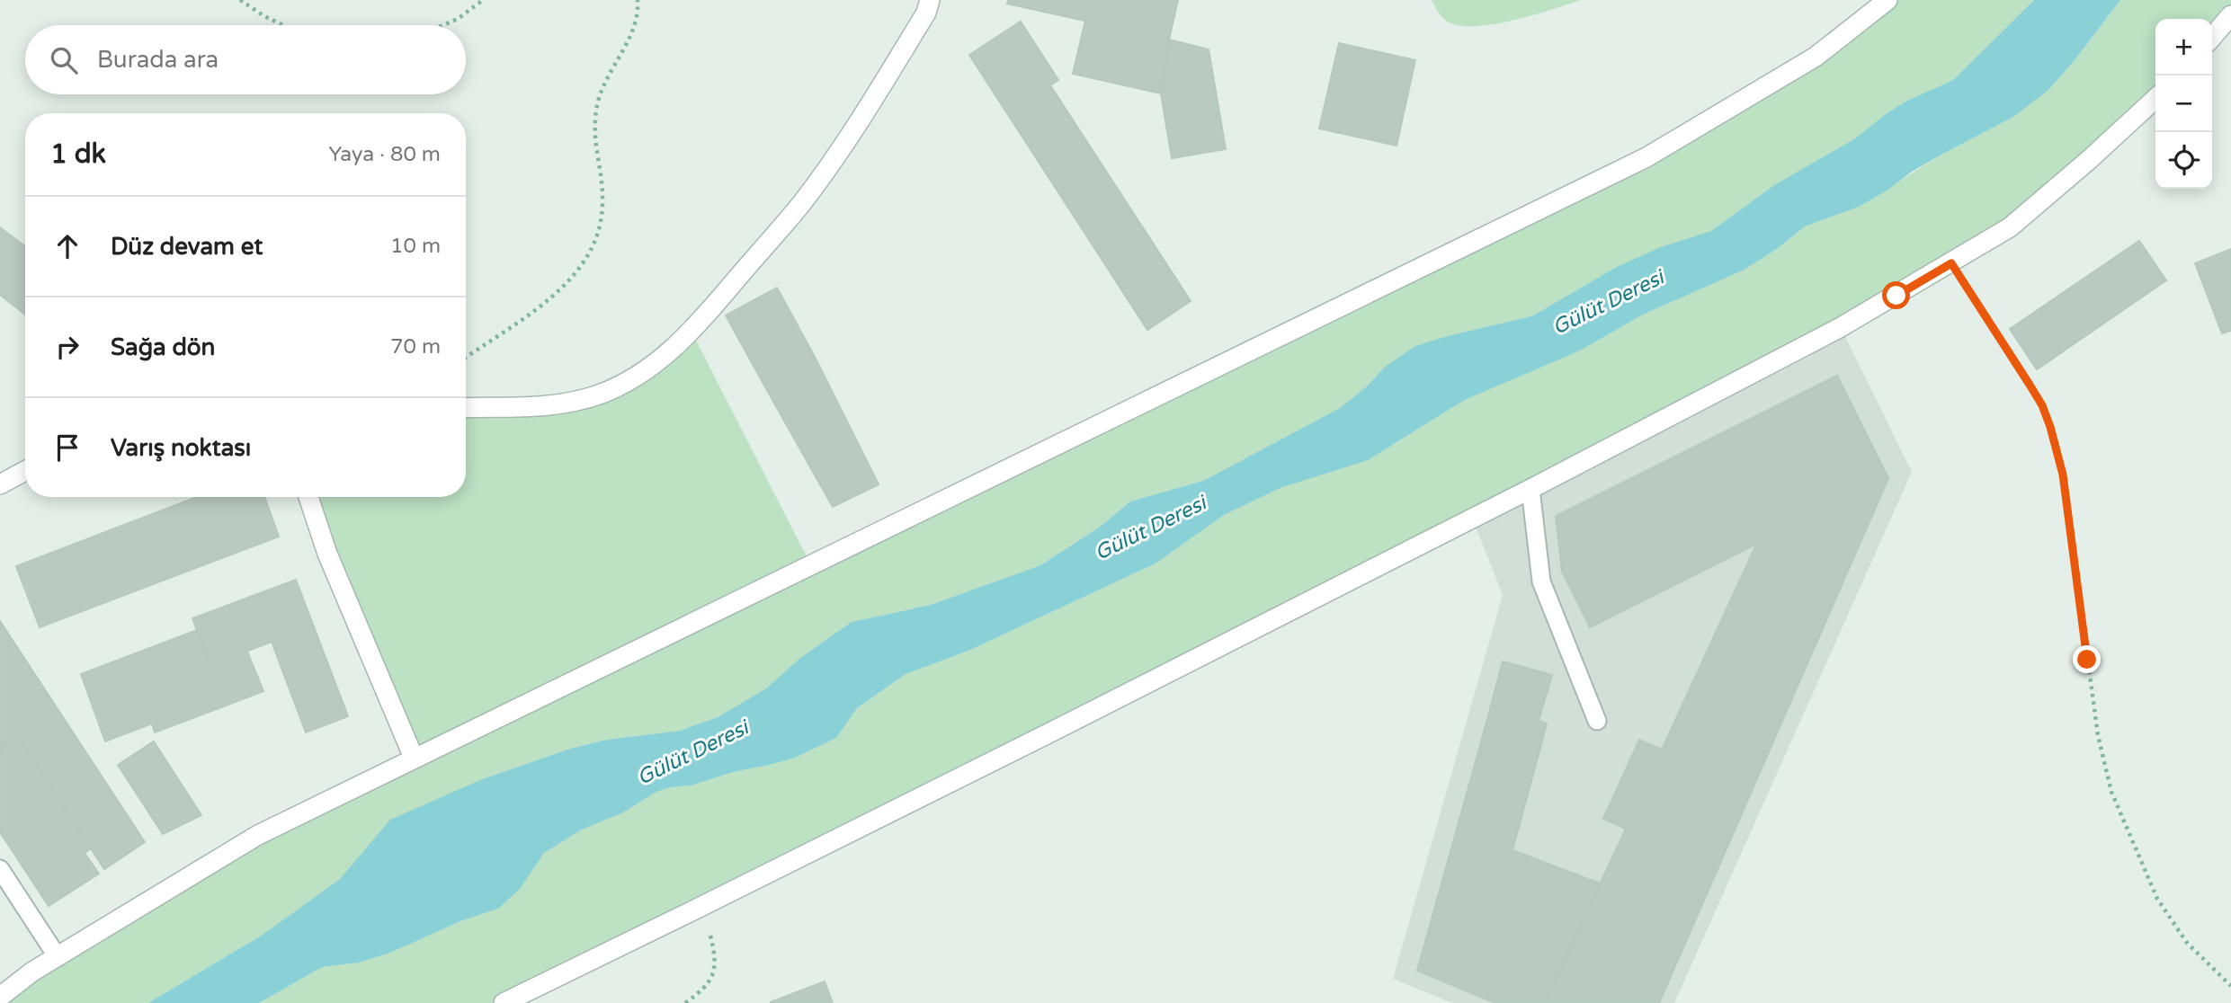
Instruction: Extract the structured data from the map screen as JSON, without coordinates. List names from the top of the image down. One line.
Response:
{"water":["Gülüt Deresi"],"page":{"map_buttons":["+","−"],"search":"Burada ara","heading":["1 dk","Yaya · 80 m"],"list":[["Düz devam et","10 m"],["Sağa dön","70 m"],"Varış noktası"]}}
